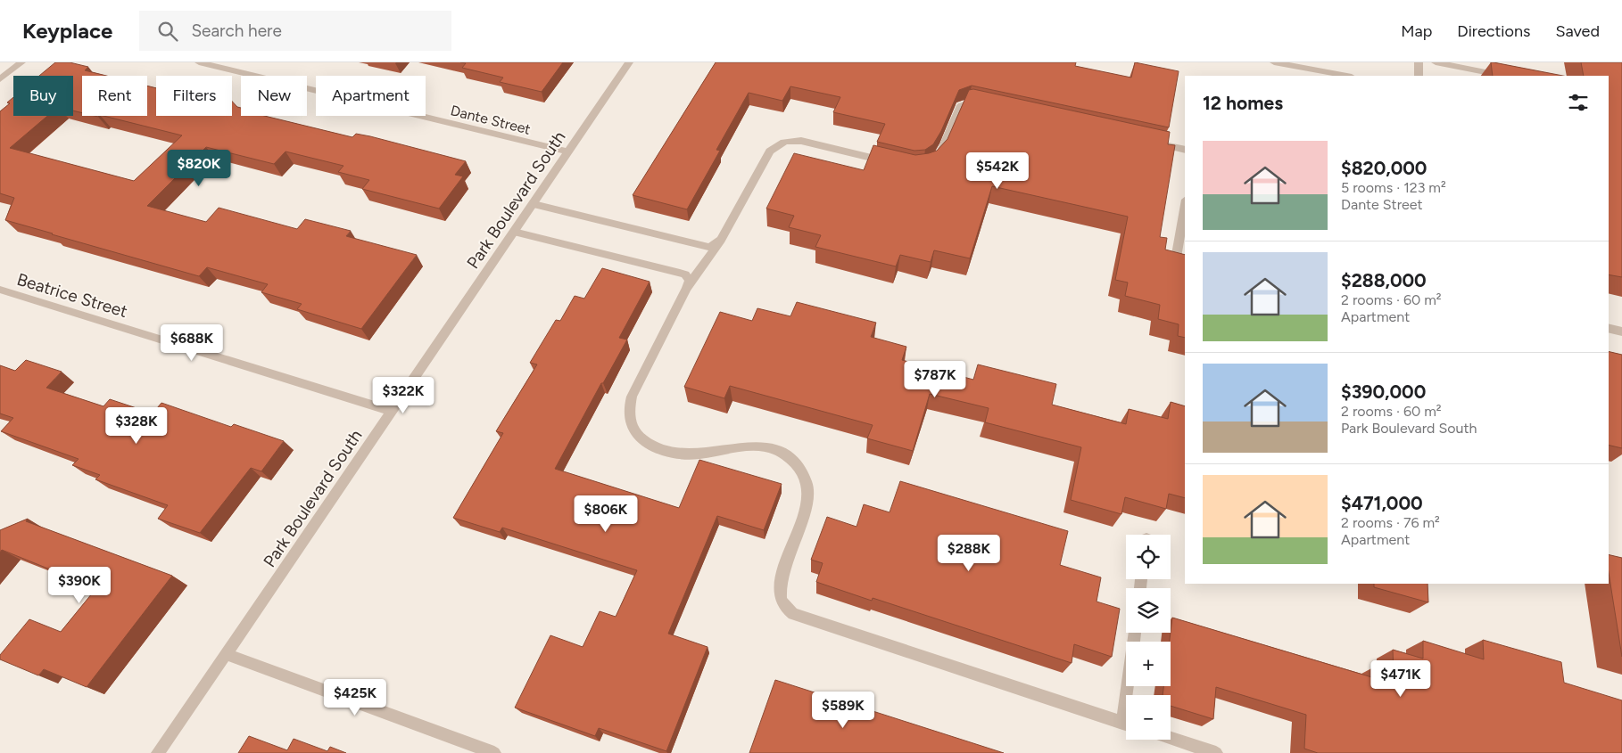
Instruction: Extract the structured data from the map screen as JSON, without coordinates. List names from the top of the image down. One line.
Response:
{"streets":{"street":["Dante Street","Park Boulevard South","Beatrice Street"]},"crossings":[["Dante Street","Park Boulevard South"],["Park Boulevard South","Beatrice Street"]],"page":{"header":"Keyplace","search":"Search here","nav":["Map","Directions","Saved"],"chip":["Buy","Rent","Filters","New","Apartment"],"heading":"12 homes","list":[{"name":"$820,000","note":"5 rooms · 123 m² · Dante Street"},{"name":"$288,000","note":"2 rooms · 60 m² · Apartment"},{"name":"$390,000","note":"2 rooms · 60 m² · Park Boulevard South"},{"name":"$471,000","note":"2 rooms · 76 m² · Apartment"}],"price":["$820K","$542K","$688K","$787K","$322K","$328K","$806K","$288K","$390K","$471K","$425K","$589K"],"map_buttons":["+","−"]}}
